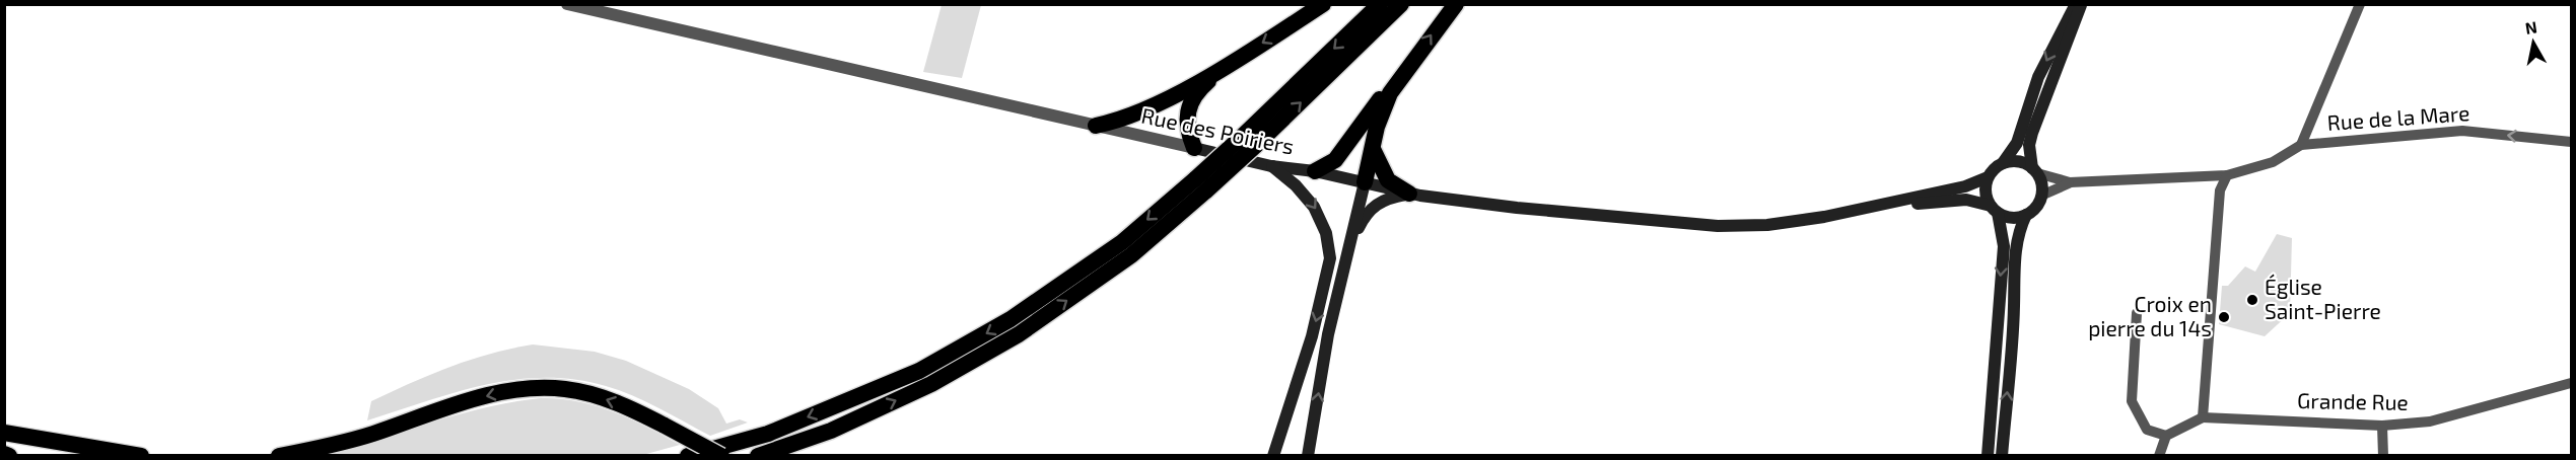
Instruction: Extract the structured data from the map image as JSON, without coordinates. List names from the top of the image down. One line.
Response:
{"streets":{"main road":["Rue des Poiriers"],"street":["Rue de la Mare","Grande Rue"]},"one_way":["Rue de la Mare"],"places":["Église Saint-Pierre","Croix en pierre du 14s"],"north":"top"}
